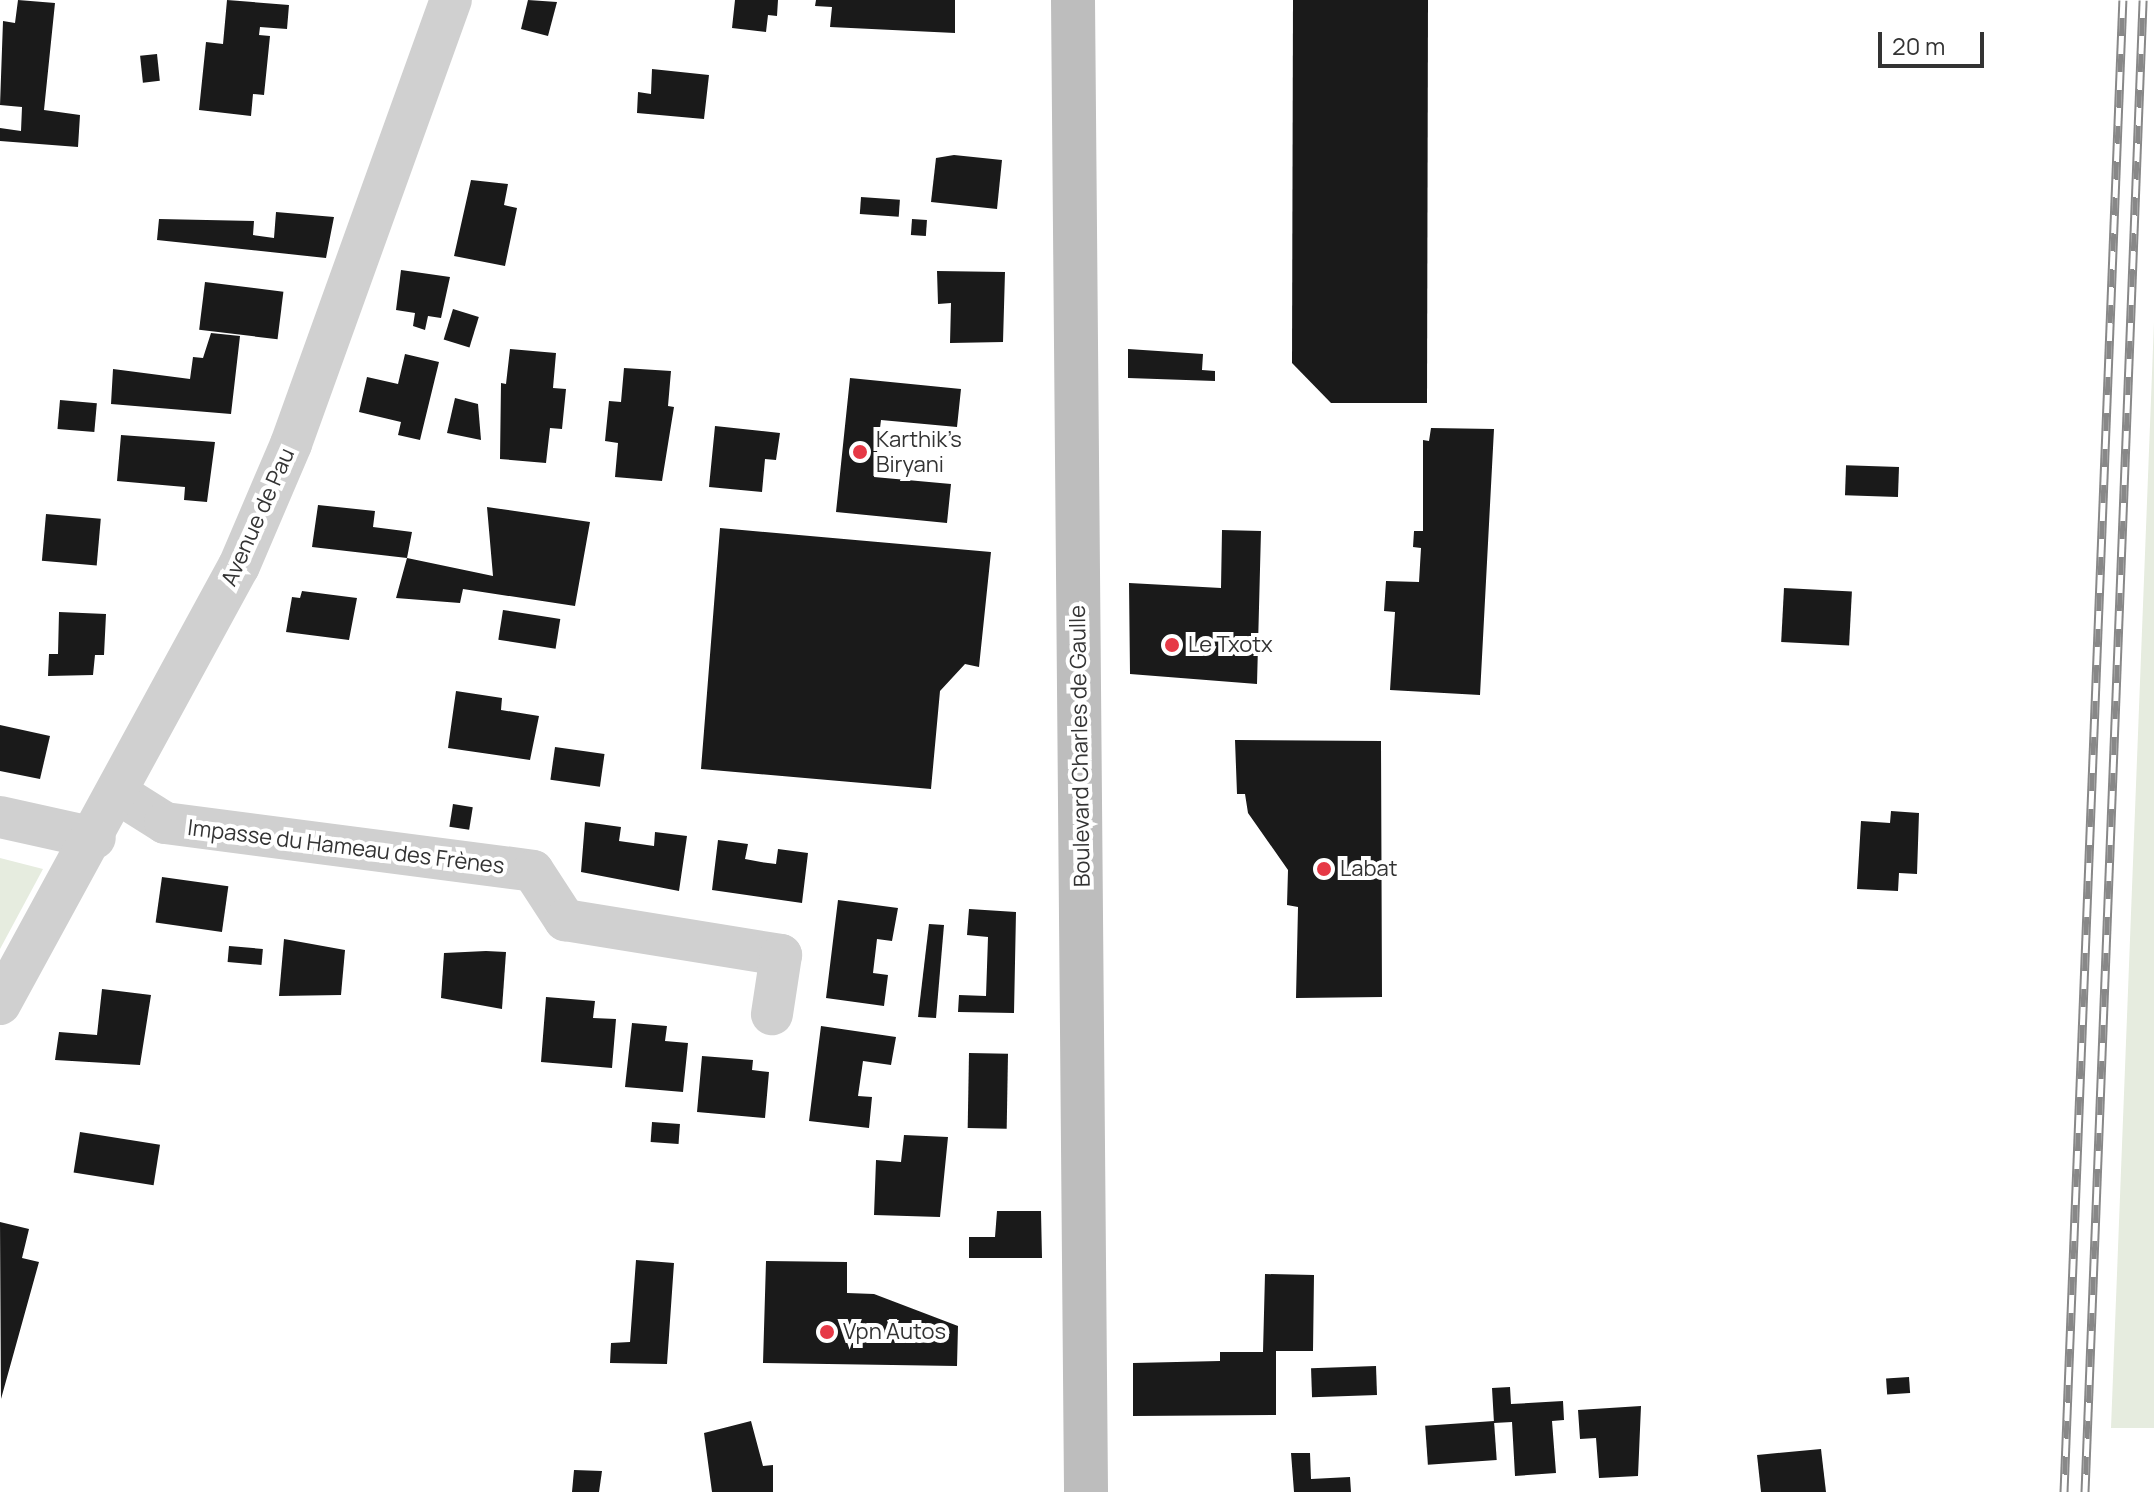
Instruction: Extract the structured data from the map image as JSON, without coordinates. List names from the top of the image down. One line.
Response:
{"streets":{"main road":["Boulevard Charles de Gaulle"],"street":["Avenue de Pau","Impasse du Hameau des Frènes"]},"crossings":[["Avenue de Pau","Impasse du Hameau des Frènes"]],"places":["Karthik’s Biryani","Le Txotx","Labat","Vpn Autos"],"scale_bar":"20 m"}
